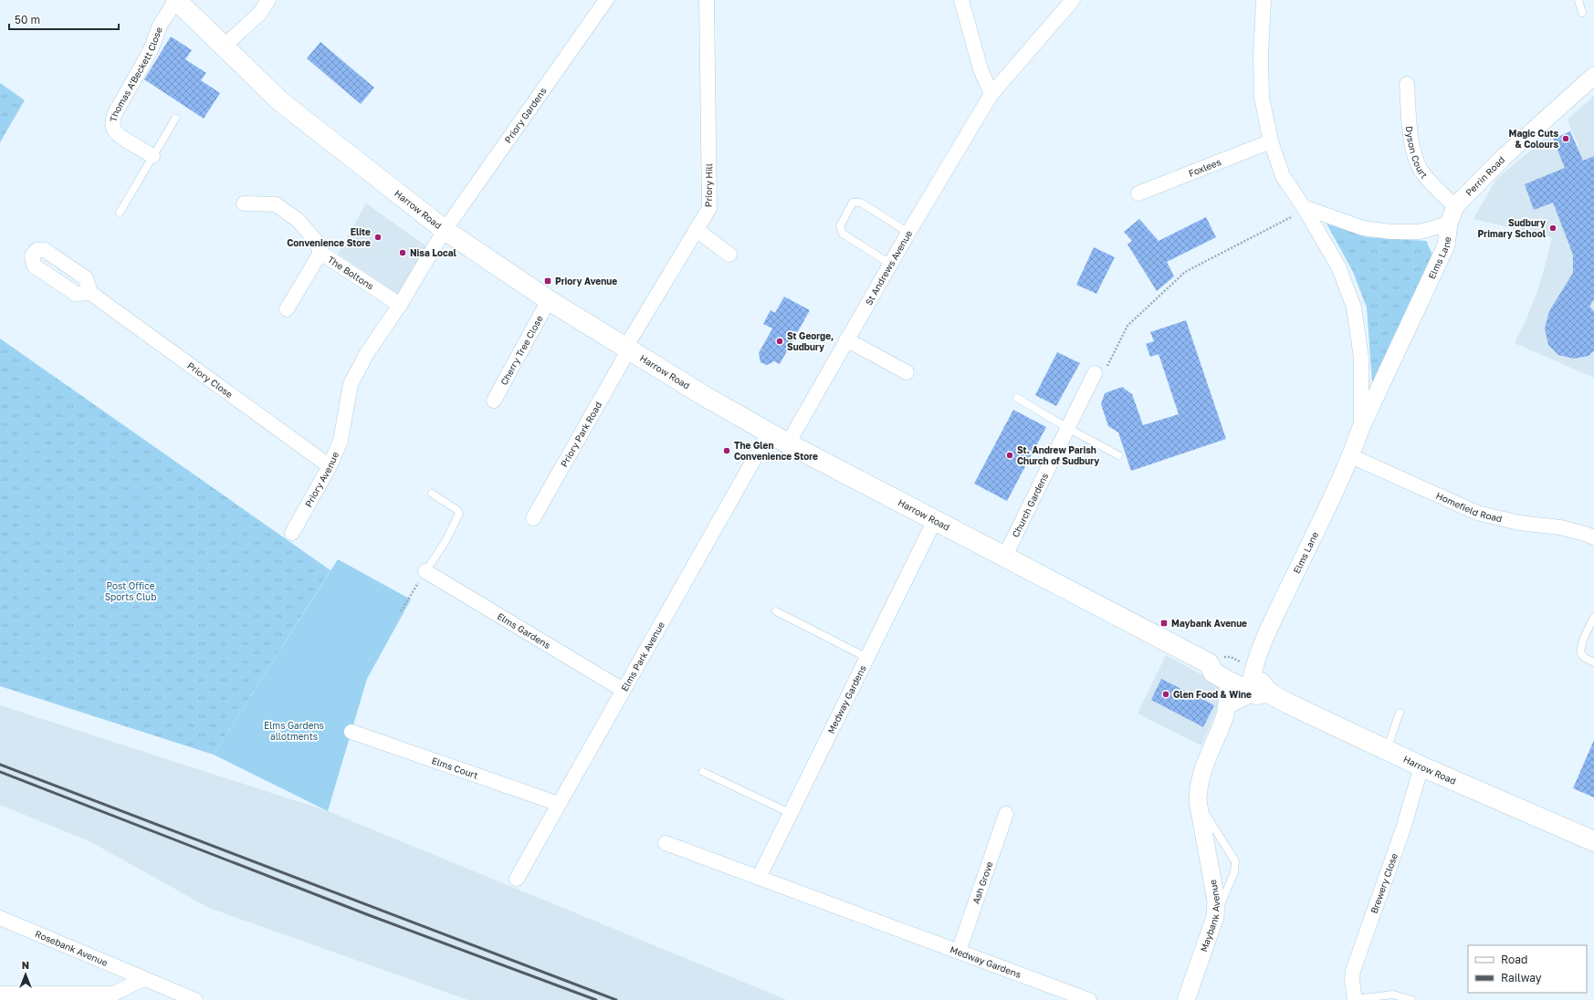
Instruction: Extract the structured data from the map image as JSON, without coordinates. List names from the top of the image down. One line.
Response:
{"streets":{"main road":["Harrow Road"],"street":["Thomas A'Beckett Close","Priory Gardens","Dyson Court","Foxlees","Perrin Road","Priory Hill","Elms Lane","St Andrews Avenue","The Boltons","Cherry Tree Close","Priory Close","Priory Park Road","Priory Avenue","Church Gardens","Homefield Road","Elms Gardens","Elms Park Avenue","Medway Gardens","Elms Court","Ash Grove","Brewery Close","Maybank Avenue","Rosebank Avenue"]},"crossings":[["Thomas A'Beckett Close","Harrow Road"],["Priory Gardens","Harrow Road"],["Priory Gardens","Priory Avenue"],["Dyson Court","Perrin Road"],["Foxlees","Elms Lane"],["Perrin Road","Elms Lane"],["Priory Hill","Harrow Road"],["Priory Hill","Priory Park Road"],["Harrow Road","Elms Lane"],["Harrow Road","St Andrews Avenue"],["Harrow Road","Cherry Tree Close"],["Harrow Road","Priory Park Road"],["Harrow Road","Priory Avenue"],["Harrow Road","Church Gardens"],["Harrow Road","Elms Park Avenue"],["Harrow Road","Medway Gardens"],["Harrow Road","Brewery Close"],["Harrow Road","Maybank Avenue"],["Elms Lane","Homefield Road"],["The Boltons","Priory Avenue"],["Priory Close","Priory Avenue"],["Elms Gardens","Elms Park Avenue"],["Elms Park Avenue","Elms Court"],["Medway Gardens","Ash Grove"]],"parks":["Post Office Sports Club","Elms Gardens allotments"],"places":{"other":["Magic Cuts & Colours","Sudbury Primary School","Elite Convenience Store","Nisa Local","St George, Sudbury","The Glen Convenience Store","St. Andrew Parish Church of Sudbury","Glen Food & Wine"],"transit":["Priory Avenue","Maybank Avenue"]},"legend":["Road","Railway"],"scale_bar":"50 m","north":"top"}
